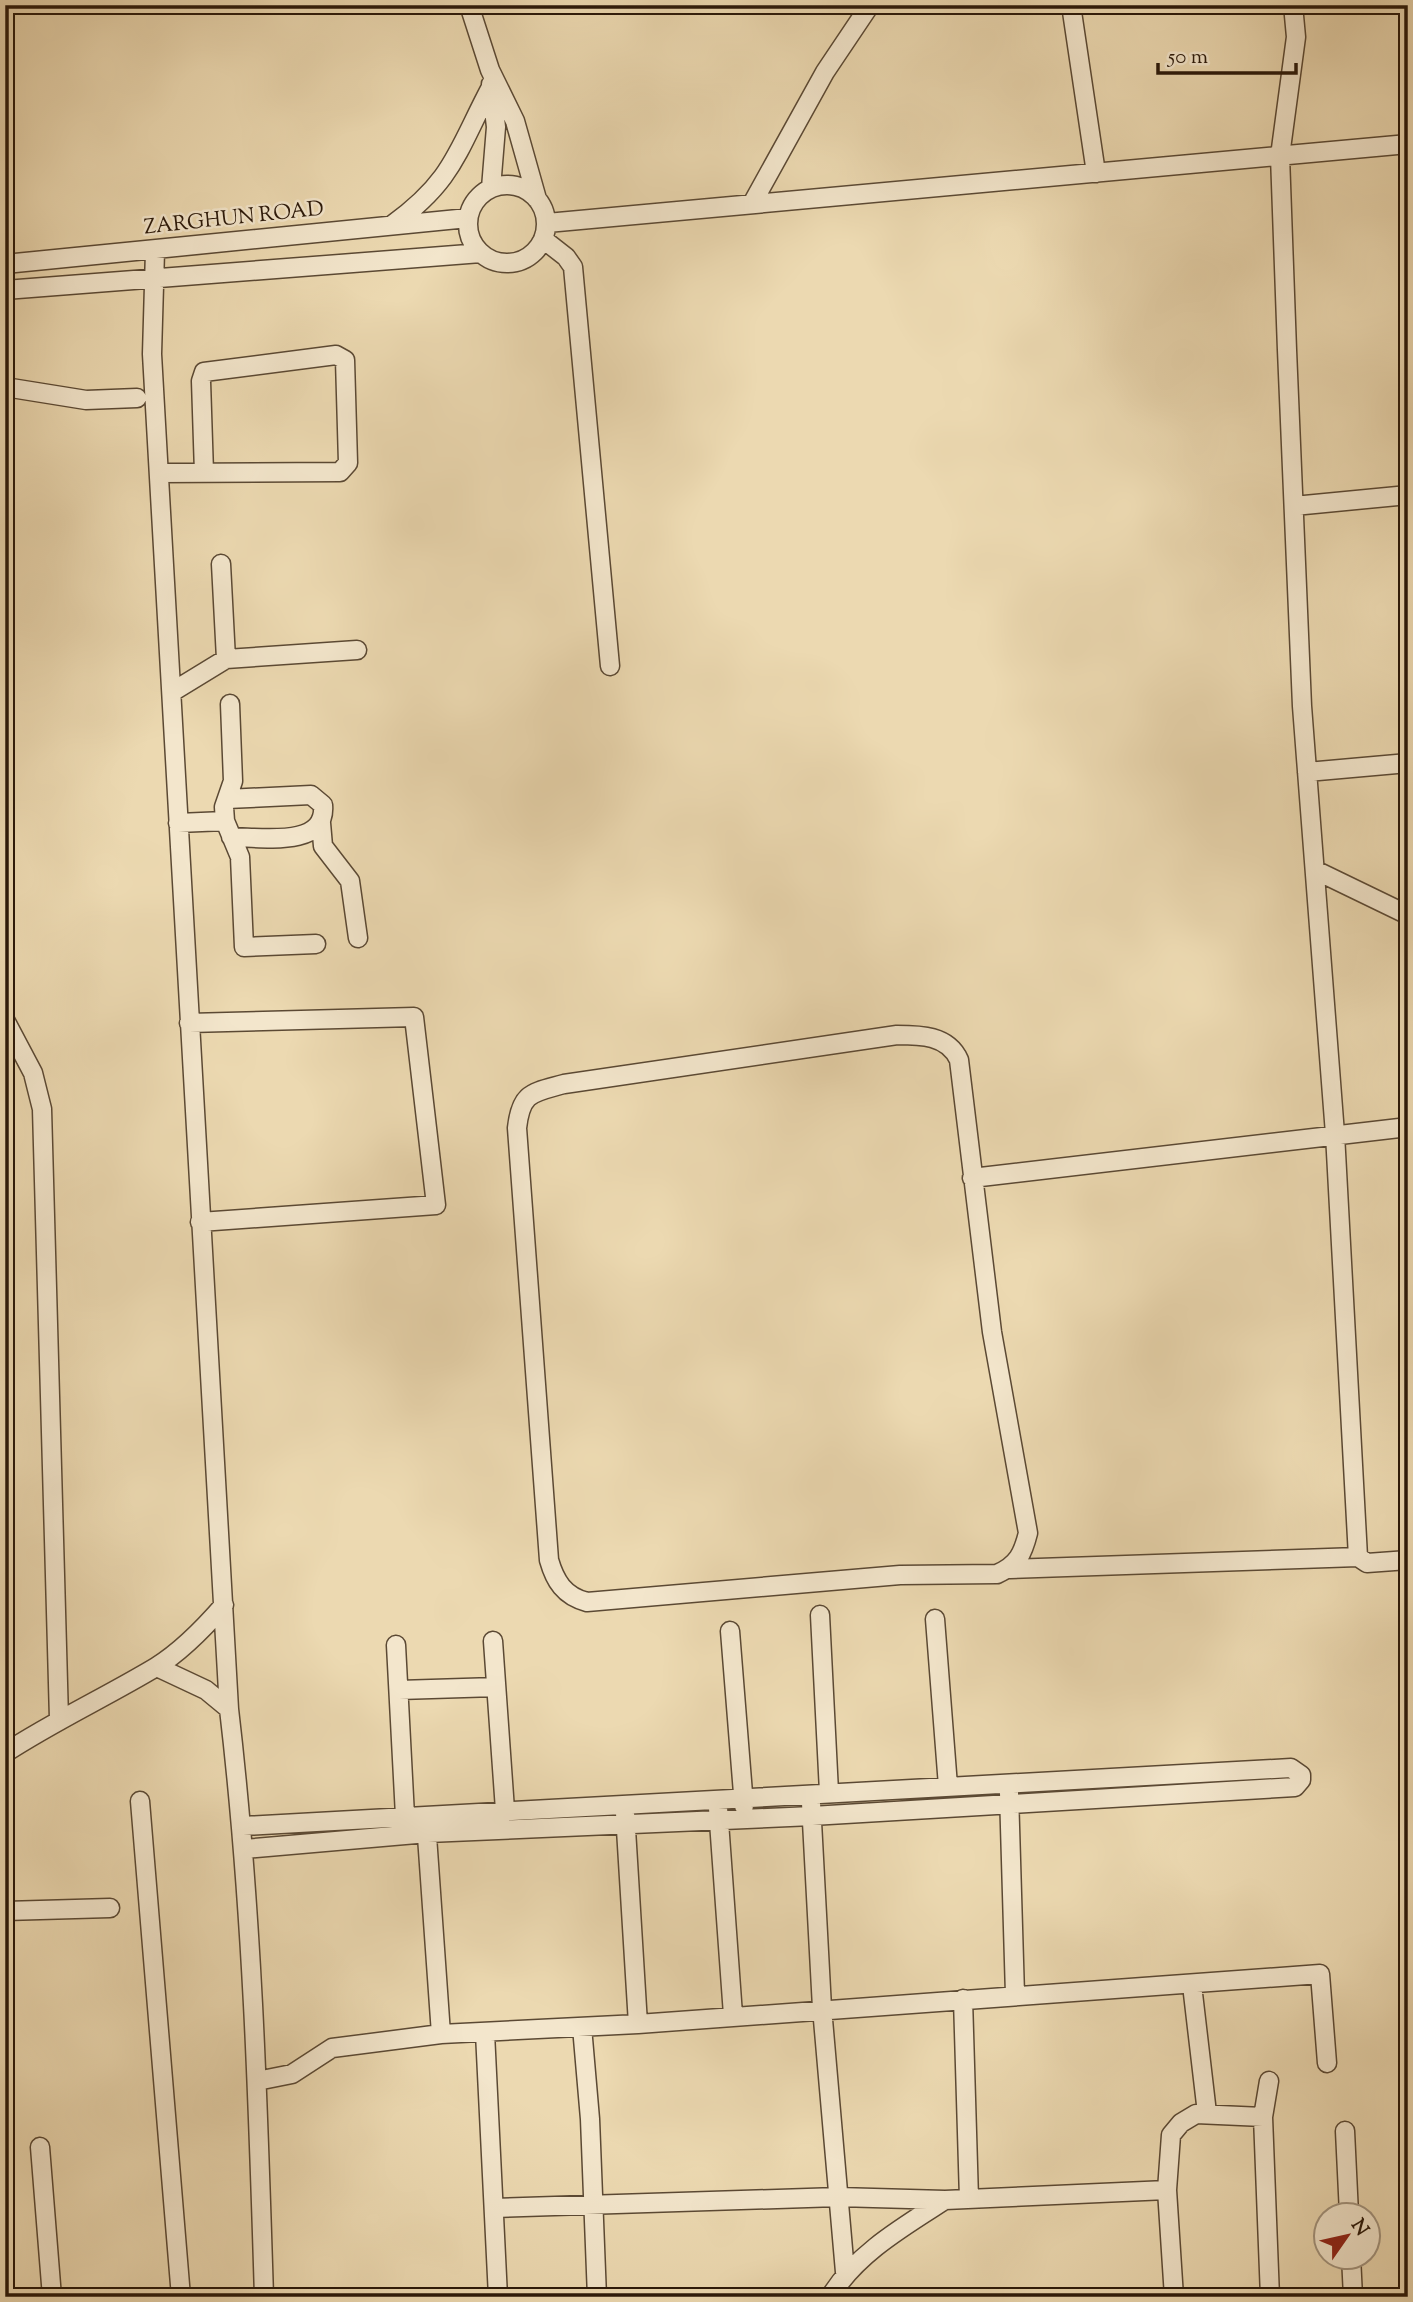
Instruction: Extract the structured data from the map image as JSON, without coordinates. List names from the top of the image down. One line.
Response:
{"streets":{"street":["ZARGHUN ROAD"]},"scale_bar":"50 m","north":"top right"}
